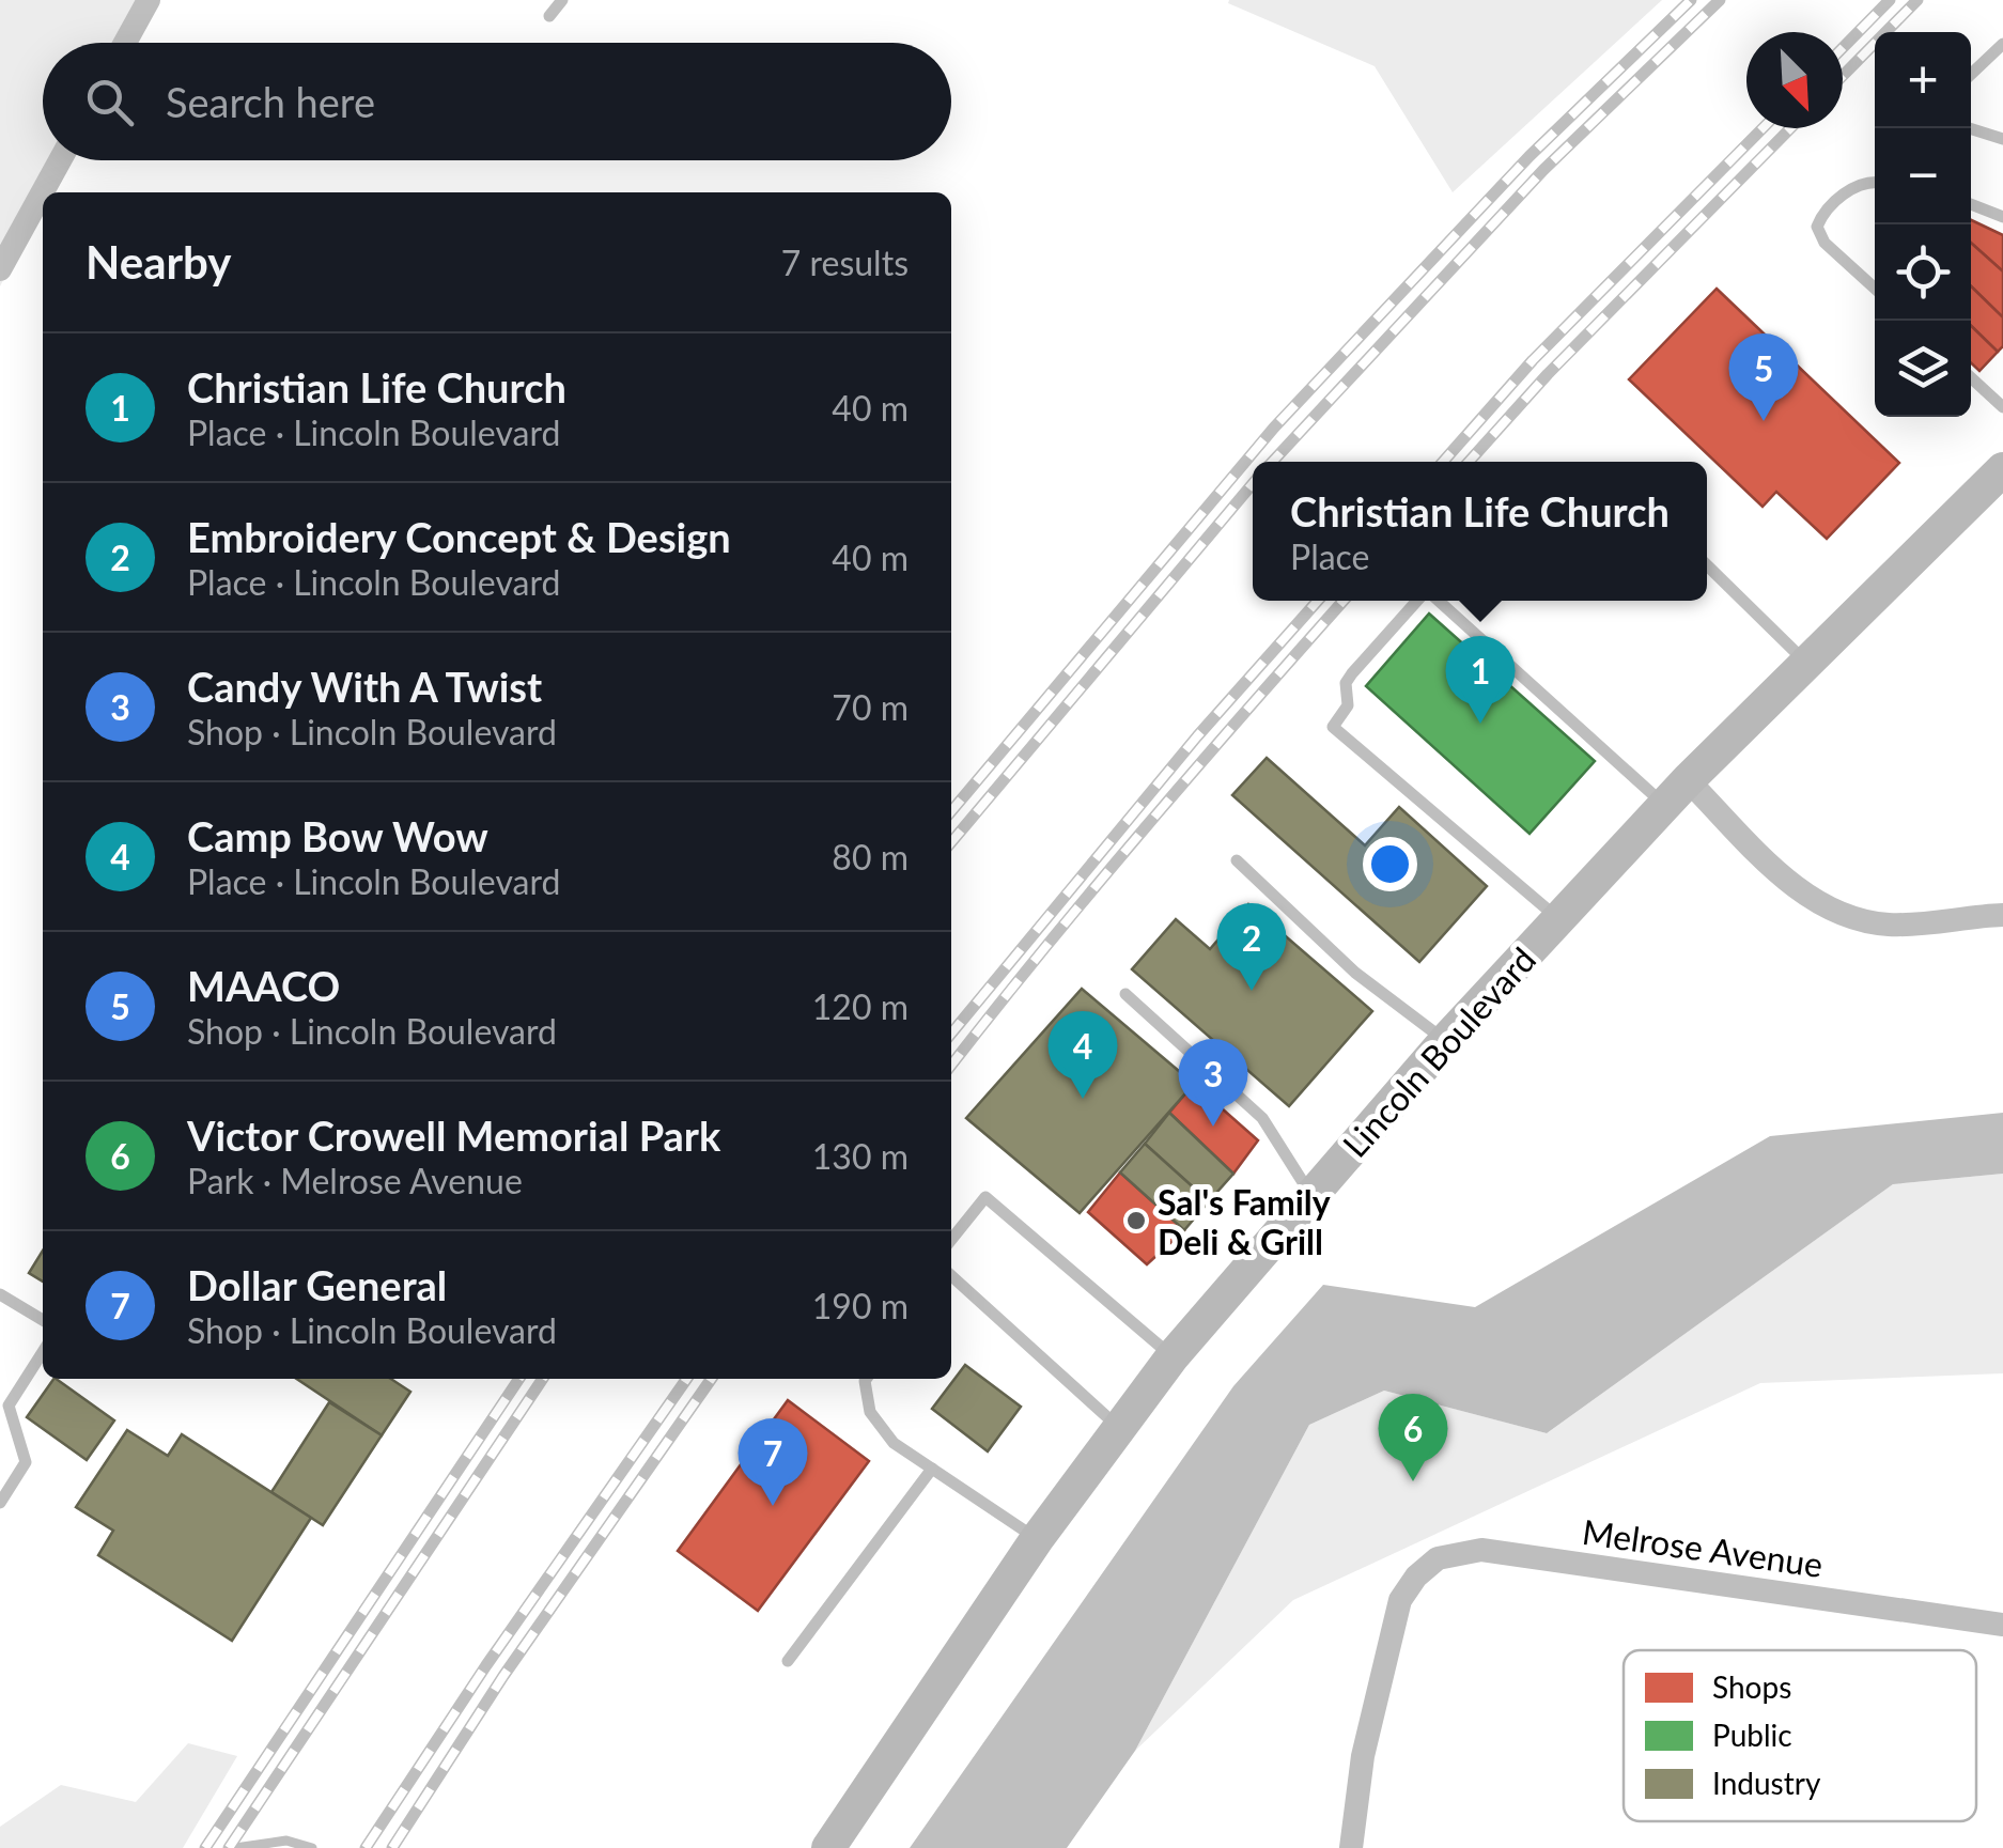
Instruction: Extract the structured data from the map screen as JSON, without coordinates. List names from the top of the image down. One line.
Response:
{"streets":{"main road":["Lincoln Boulevard"],"street":["Melrose Avenue"]},"places":["Sal's Family Deli & Grill"],"legend":["Shops","Public","Industry"],"north":"bottom right","page":{"map_buttons":["+","−"],"search":"Search here","heading":["Nearby","7 results"],"list":[{"mark":"1","name":"Christian Life Church","note":"Place · Lincoln Boulevard","value":"40 m"},{"mark":"2","name":"Embroidery Concept & Design","note":"Place · Lincoln Boulevard","value":"40 m"},{"mark":"3","name":"Candy With A Twist","note":"Shop · Lincoln Boulevard","value":"70 m"},{"mark":"4","name":"Camp Bow Wow","note":"Place · Lincoln Boulevard","value":"80 m"},{"mark":"5","name":"MAACO","note":"Shop · Lincoln Boulevard","value":"120 m"},{"mark":"6","name":"Victor Crowell Memorial Park","note":"Park · Melrose Avenue","value":"130 m"},{"mark":"7","name":"Dollar General","note":"Shop · Lincoln Boulevard","value":"190 m"}],"pins":["5","1","2","4","3","6","7"],"popup":["Christian Life Church","Place"]}}
